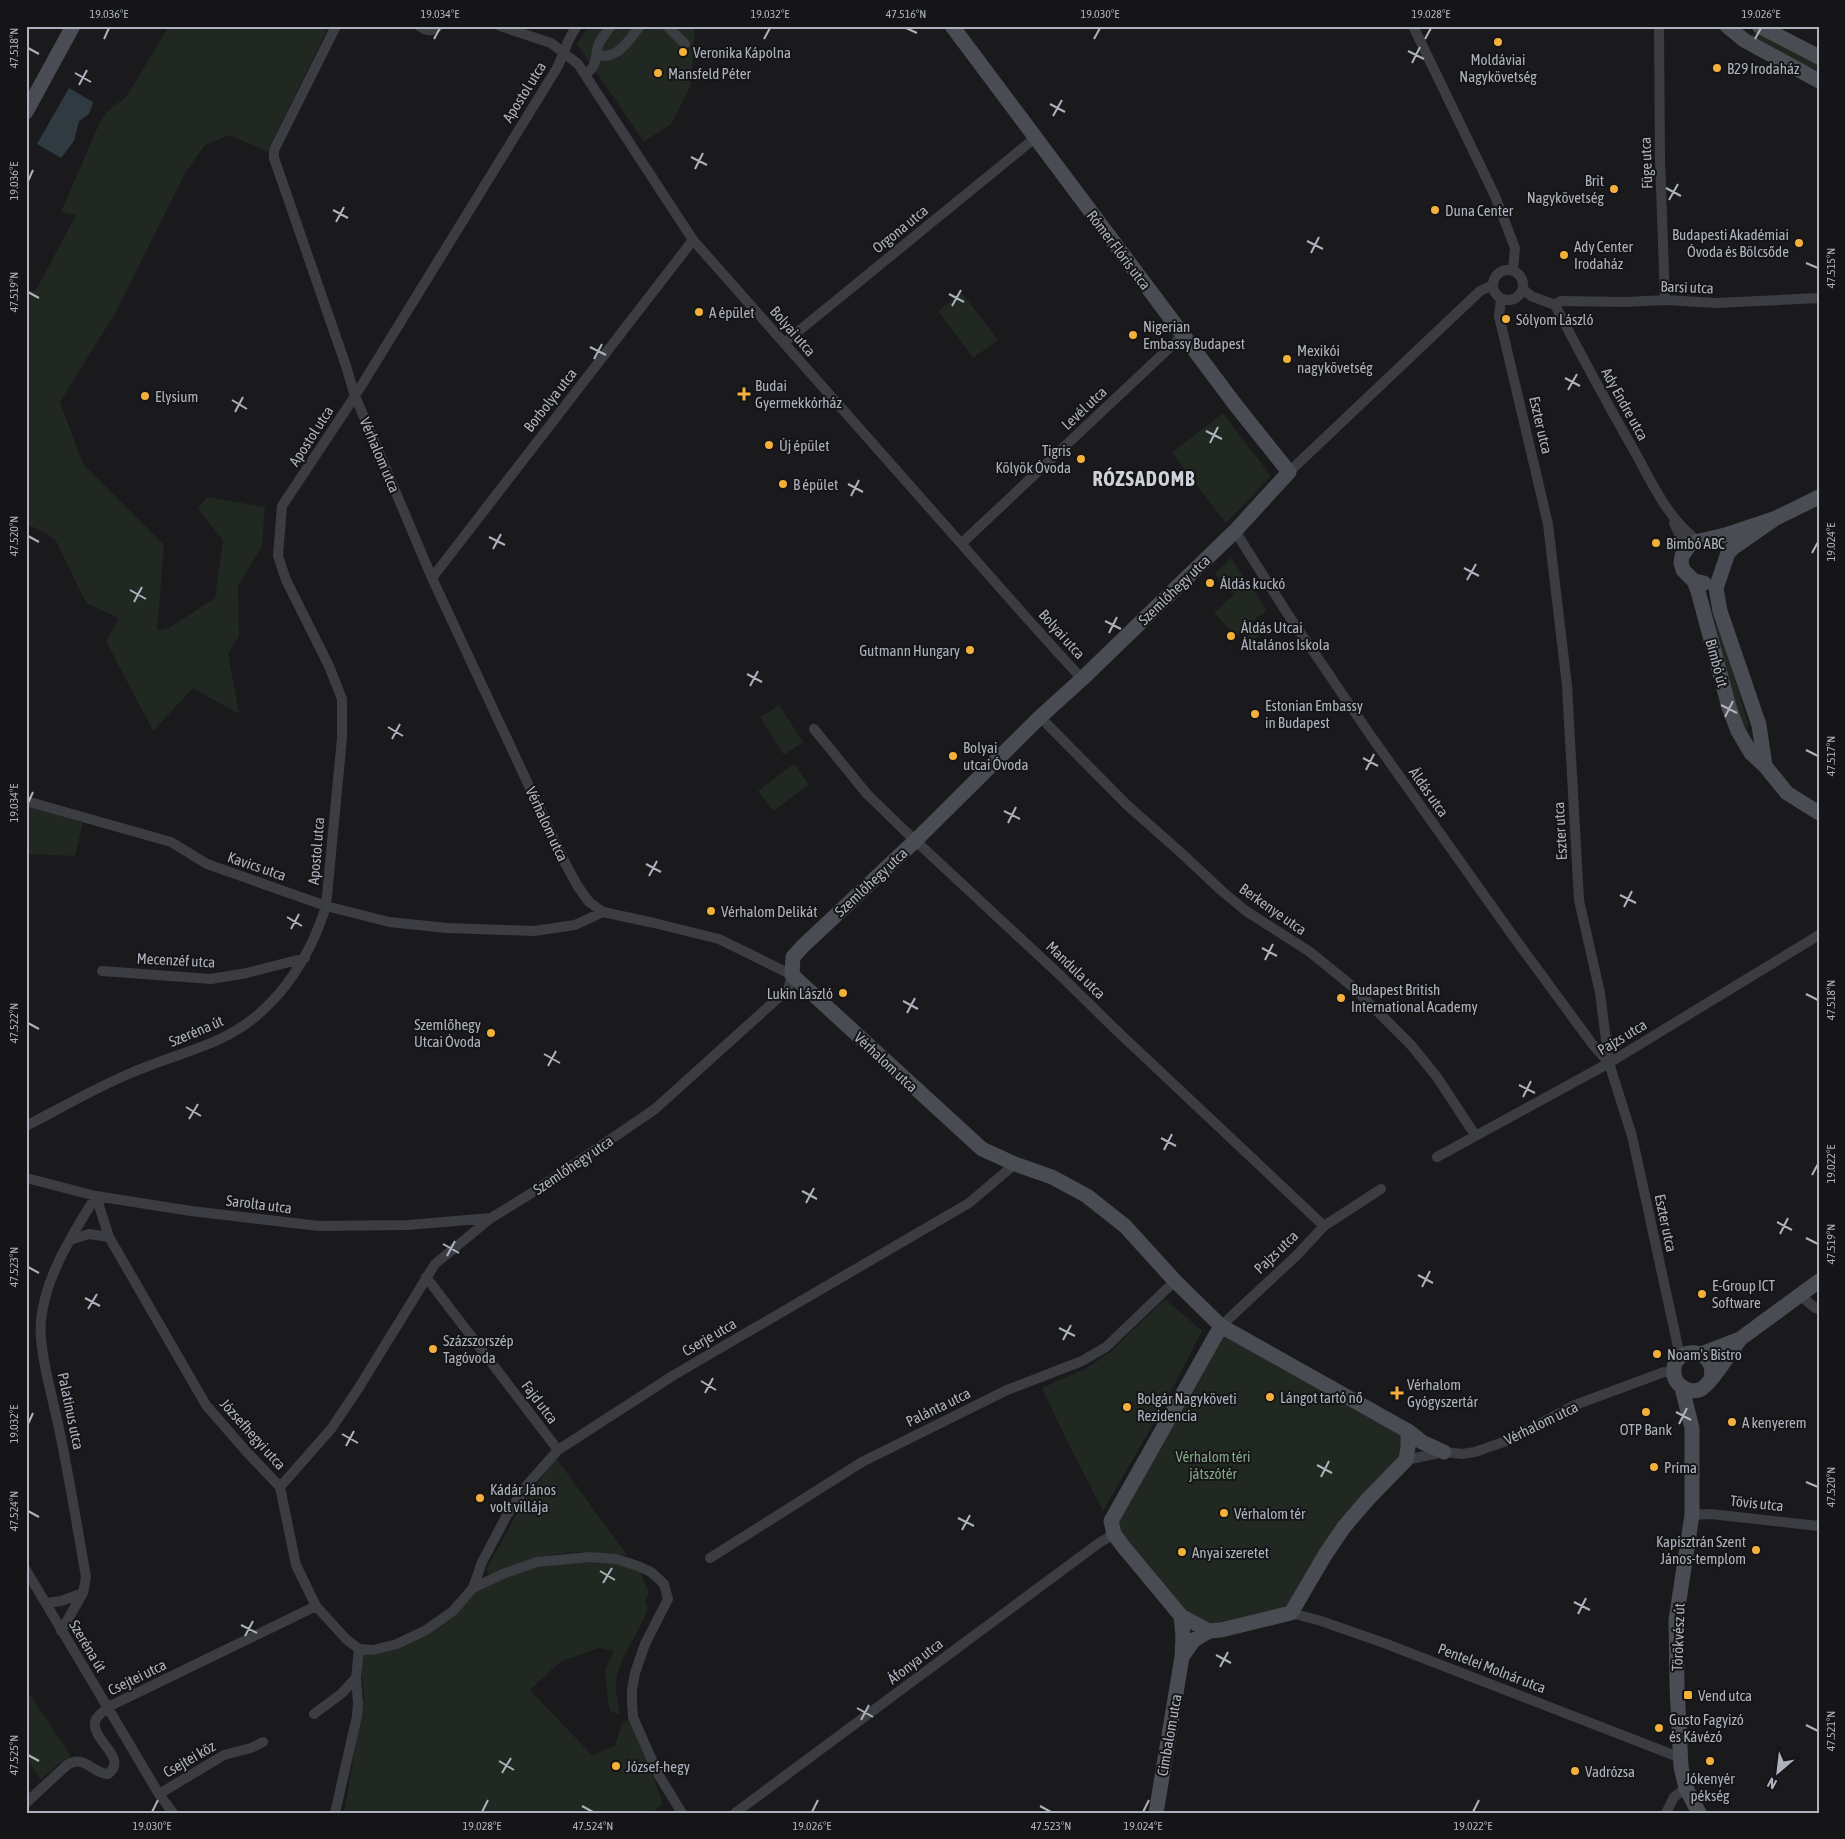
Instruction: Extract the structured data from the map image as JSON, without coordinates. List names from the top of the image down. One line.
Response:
{"streets":{"street":["Apostol utca","Füge utca","Orgona utca","Rómer Flóris utca","Barsi utca","Bolyai utca","Borbolya utca","Ady Endre utca","Levél utca","Eszter utca","Vérhalom utca","Szemlőhegy utca","Bimbó út","Áldás utca","Kavics utca","Berkenye utca","Mecenzéf utca","Mandula utca","Szeréna út","Pajzs utca","Sarolta utca","Cserje utca","Fajd utca","Palánta utca","Palatinus utca","Józsefhegyi utca","Tövis utca","Törökvész út","Áfonya utca","Pentelei Molnár utca","Csejtei utca","Cimbalom utca","Csejtei köz"]},"crossings":[["Apostol utca","Bolyai utca"],["Apostol utca","Vérhalom utca"],["Apostol utca","Kavics utca"],["Apostol utca","Szeréna út"],["Füge utca","Barsi utca"],["Orgona utca","Rómer Flóris utca"],["Orgona utca","Bolyai utca"],["Rómer Flóris utca","Levél utca"],["Rómer Flóris utca","Szemlőhegy utca"],["Barsi utca","Ady Endre utca"],["Bolyai utca","Borbolya utca"],["Bolyai utca","Levél utca"],["Bolyai utca","Szemlőhegy utca"],["Borbolya utca","Vérhalom utca"],["Ady Endre utca","Bimbó út"],["Eszter utca","Vérhalom utca"],["Eszter utca","Szemlőhegy utca"],["Eszter utca","Áldás utca"],["Eszter utca","Pajzs utca"],["Eszter utca","Törökvész út"],["Vérhalom utca","Szemlőhegy utca"],["Vérhalom utca","Kavics utca"],["Vérhalom utca","Pajzs utca"],["Vérhalom utca","Cserje utca"],["Vérhalom utca","Palánta utca"],["Vérhalom utca","Törökvész út"],["Szemlőhegy utca","Áldás utca"],["Szemlőhegy utca","Berkenye utca"],["Szemlőhegy utca","Mandula utca"],["Szemlőhegy utca","Sarolta utca"],["Szemlőhegy utca","Fajd utca"],["Szemlőhegy utca","Józsefhegyi utca"],["Áldás utca","Pajzs utca"],["Kavics utca","Szeréna út"],["Berkenye utca","Pajzs utca"],["Mecenzéf utca","Szeréna út"],["Mandula utca","Pajzs utca"],["Szeréna út","Palatinus utca"],["Szeréna út","Csejtei utca"],["Szeréna út","Csejtei köz"],["Sarolta utca","Palatinus utca"],["Sarolta utca","Józsefhegyi utca"],["Cserje utca","Fajd utca"],["Palatinus utca","Józsefhegyi utca"],["Józsefhegyi utca","Csejtei utca"],["Tövis utca","Törökvész út"],["Törökvész út","Pentelei Molnár utca"]],"districts":["RÓZSADOMB"],"parks":["Vérhalom téri játszótér"],"places":{"other":["Moldáviai Nagykövetség","Veronika Kápolna","B29 Irodaház","Mansfeld Péter","Brit Nagykövetség","Duna Center","Budapesti Akadémiai Óvoda és Bölcsőde","Ady Center Irodaház","A épület","Sólyom László","Nigerian Embassy Budapest","Mexikói nagykövetség","Elysium","Új épület","Tigris Kölyök Óvoda","B épület","Bimbó ABC","Áldás kuckó","Áldás Utcai Általános Iskola","Gutmann Hungary","Estonian Embassy in Budapest","Bolyai utcai Óvoda","Vérhalom Delikát","Lukin László","Budapest British International Academy","Szemlőhegy Utcai Óvoda","E-Group ICT Software","Százszorszép Tagóvoda","Noam's Bistro","Lángot tartó nő","Bolgár Nagyköveti Rezidencia","OTP Bank","A kenyerem","Príma","Kádár János volt villája","Vérhalom tér","Kapisztrán Szent János-templom","Anyai szeretet","Gusto Fagyizó és Kávézó","Jókenyér pékség","József-hegy","Vadrózsa"],"health":["Budai Gyermekkórház","Vérhalom Gyógyszertár"],"transit":["Vend utca"]},"north":"bottom left","coordinates":["19.036°E","19.034°E","19.032°E","47.516°N","19.030°E","19.028°E","19.026°E","47.518°N","47.515°N","47.519°N","47.520°N","19.024°E","47.517°N","47.522°N","19.022°E","47.523°N","47.524°N","47.521°N","47.525°N"]}
